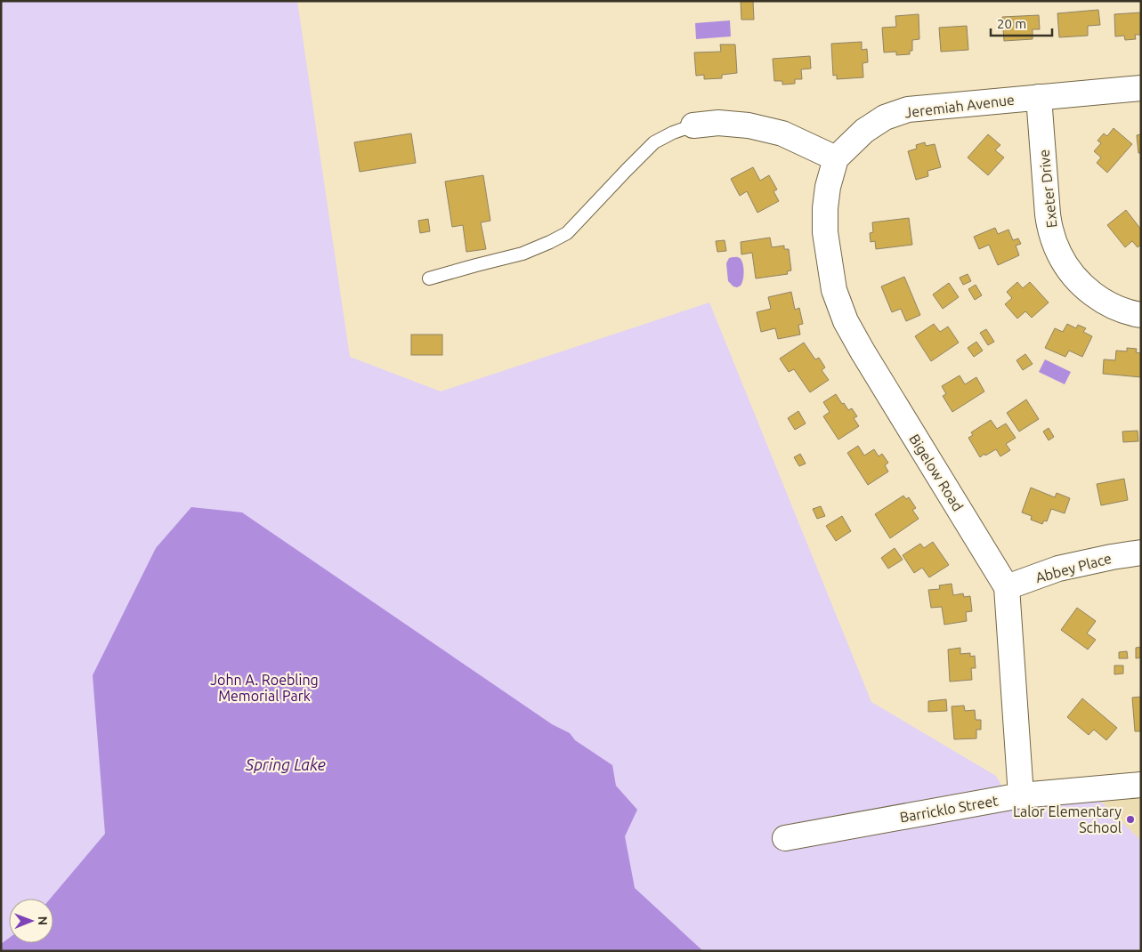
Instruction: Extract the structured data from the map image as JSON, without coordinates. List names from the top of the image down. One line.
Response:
{"streets":{"street":["Jeremiah Avenue","Exeter Drive","Bigelow Road","Abbey Place","Barricklo Street"]},"crossings":[["Jeremiah Avenue","Exeter Drive"],["Jeremiah Avenue","Bigelow Road"],["Bigelow Road","Abbey Place"],["Bigelow Road","Barricklo Street"]],"water":["Spring Lake"],"parks":["John A. Roebling Memorial Park"],"places":["Lalor Elementary School"],"scale_bar":"20 m","north":"right"}
